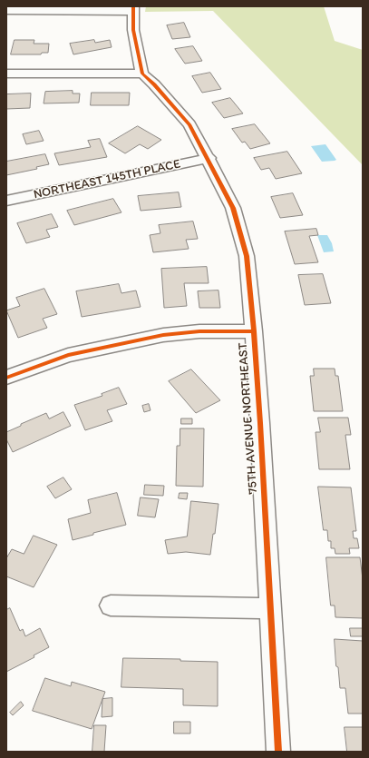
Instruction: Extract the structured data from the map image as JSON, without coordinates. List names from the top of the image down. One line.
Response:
{"streets":{"street":["NORTHEAST 145TH PLACE","75TH AVENUE NORTHEAST"]},"crossings":[["NORTHEAST 145TH PLACE","75TH AVENUE NORTHEAST"]]}
